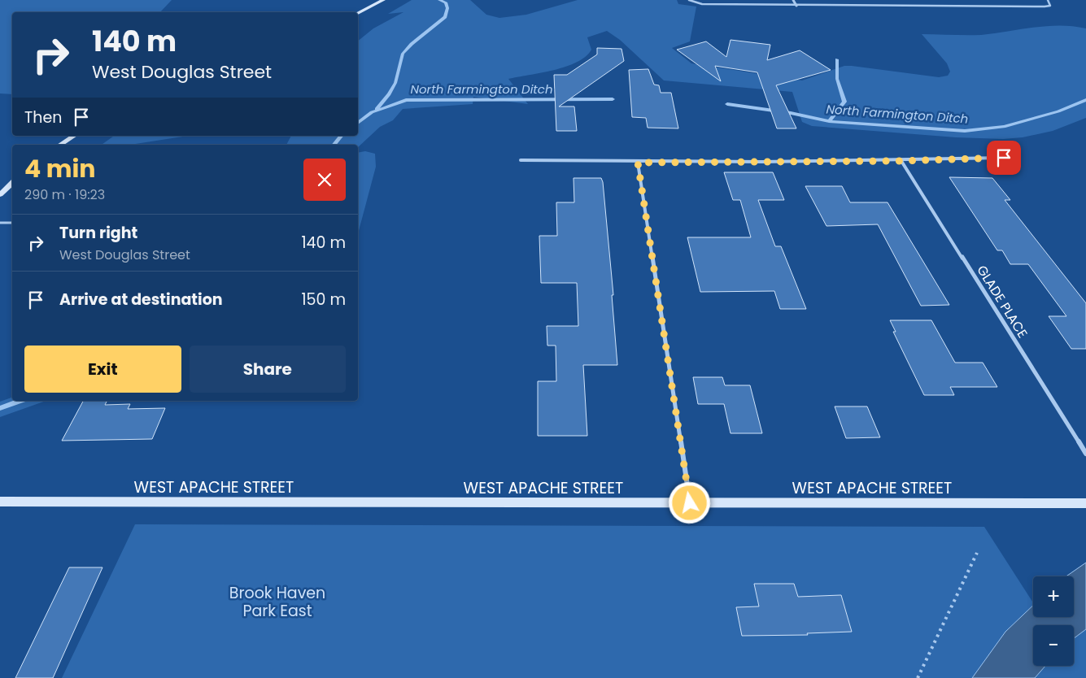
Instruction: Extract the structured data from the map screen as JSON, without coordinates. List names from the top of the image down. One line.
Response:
{"streets":{"main road":["WEST APACHE STREET"],"street":["GLADE PLACE"]},"water":["North Farmington Ditch"],"parks":["Brook Haven Park East"],"page":{"turn":["140 m","West Douglas Street"],"then":"Then","heading":["4 min","290 m · 19:23"],"list":[{"name":"Turn right","note":"West Douglas Street","value":"140 m"},{"name":"Arrive at destination","value":"150 m"}],"buttons":["Exit","Share"],"map_buttons":["+","−"]}}
